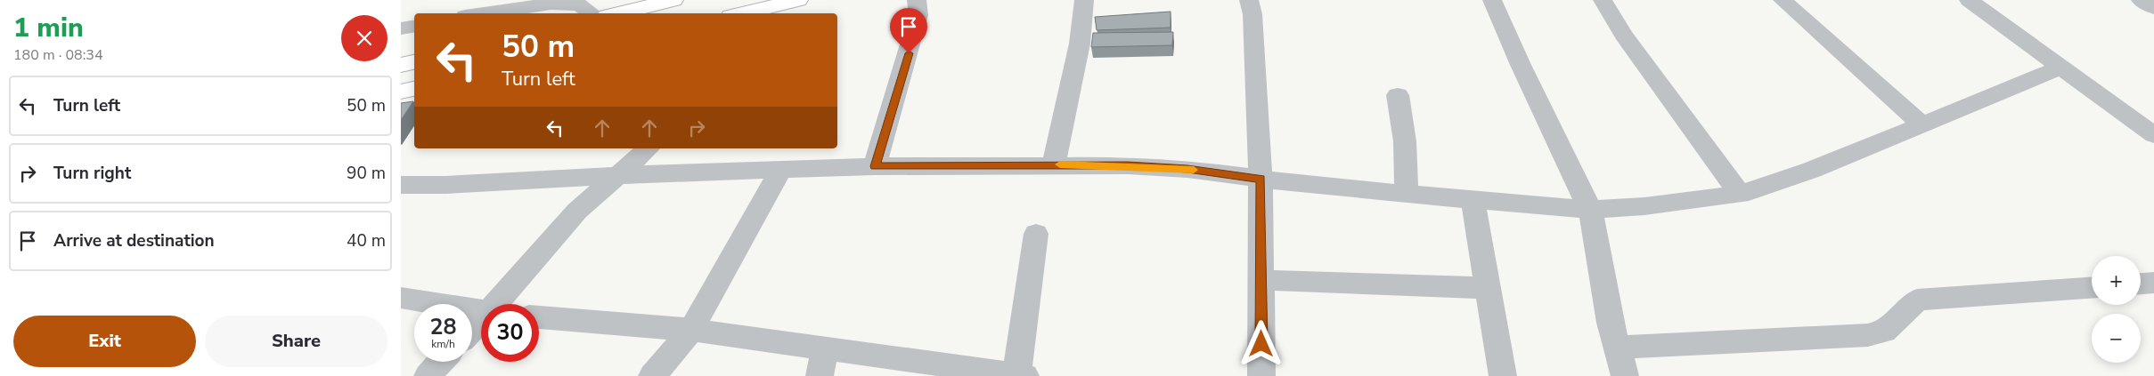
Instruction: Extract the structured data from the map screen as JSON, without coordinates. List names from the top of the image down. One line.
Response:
{"page":{"heading":["1 min","180 m · 08:34"],"turn":["50 m","Turn left"],"list":[{"name":"Turn left","value":"50 m"},{"name":"Turn right","value":"90 m"},{"name":"Arrive at destination","value":"40 m"}],"map_buttons":["+","−"],"speed":"28 km/h","limit":"30","buttons":["Exit","Share"]}}
